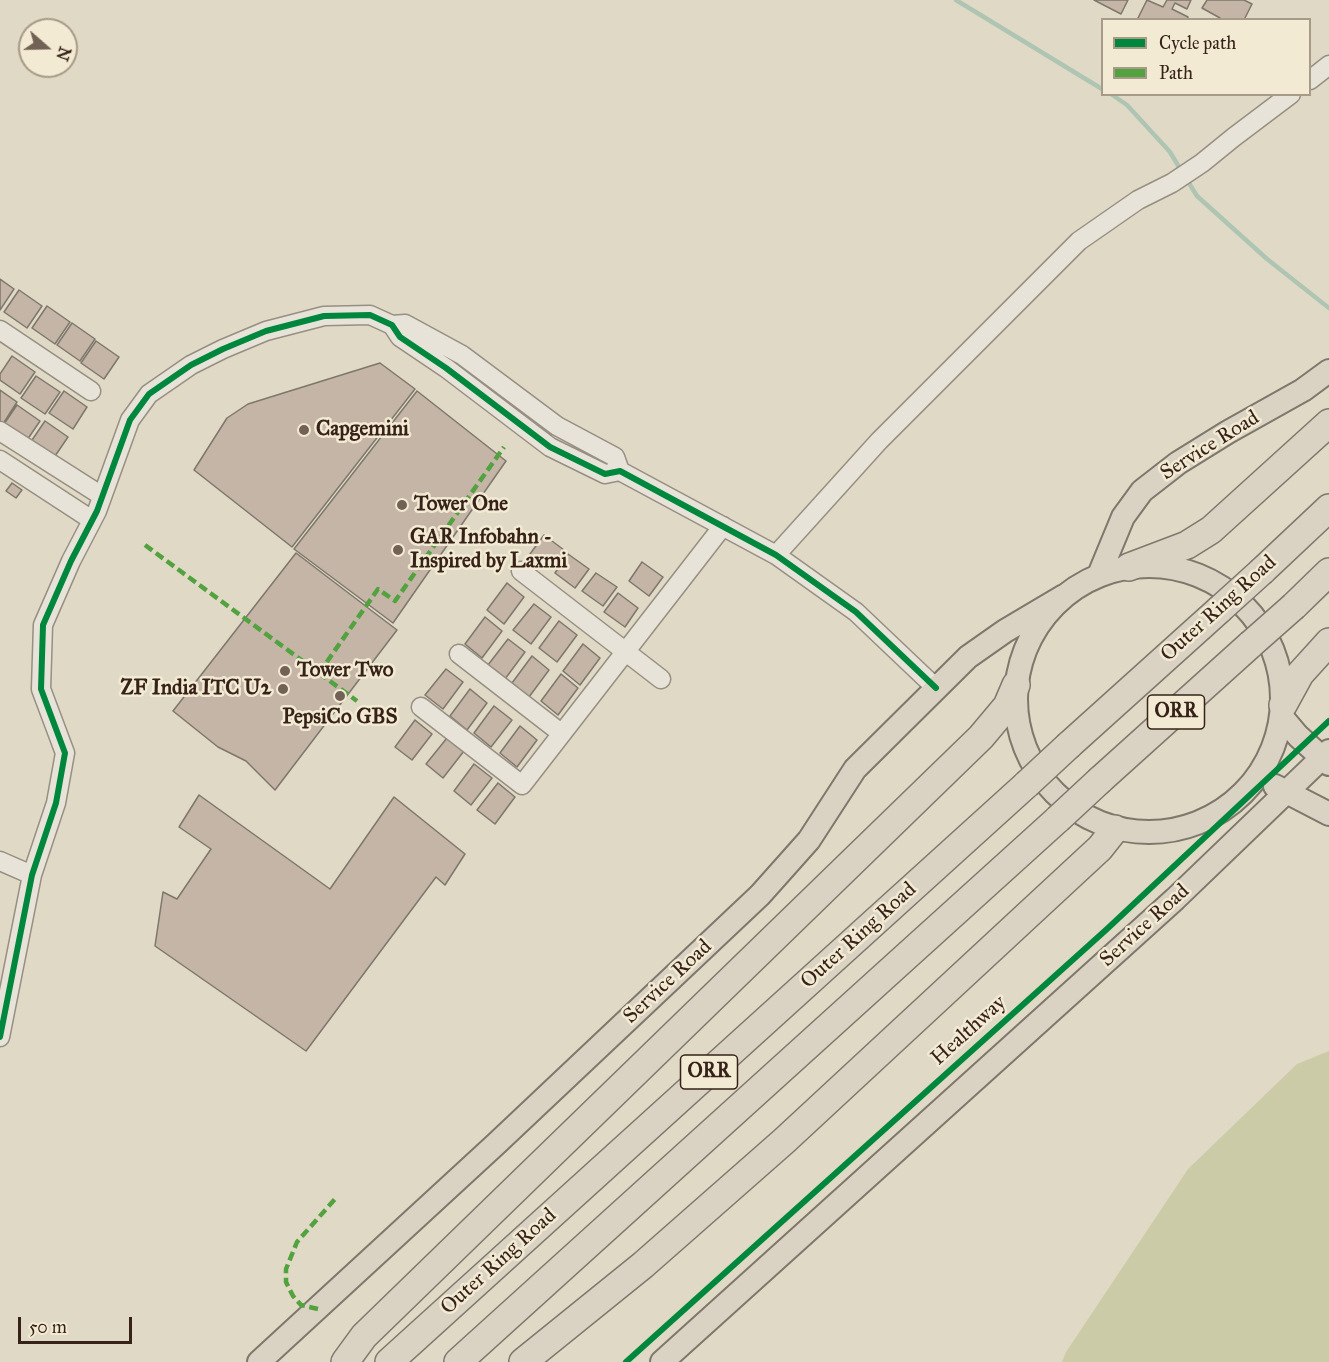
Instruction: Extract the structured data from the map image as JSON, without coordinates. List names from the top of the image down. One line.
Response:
{"streets":{"highway":["Outer Ring Road","ORR"],"main road":["Service Road"],"cycle path":["Healthway"]},"places":["Capgemini","Tower One","GAR Infobahn - Inspired by Laxmi","Tower Two","ZF India ITC U2","PepsiCo GBS"],"legend":["Cycle path","Path"],"scale_bar":"50 m","north":"right"}
